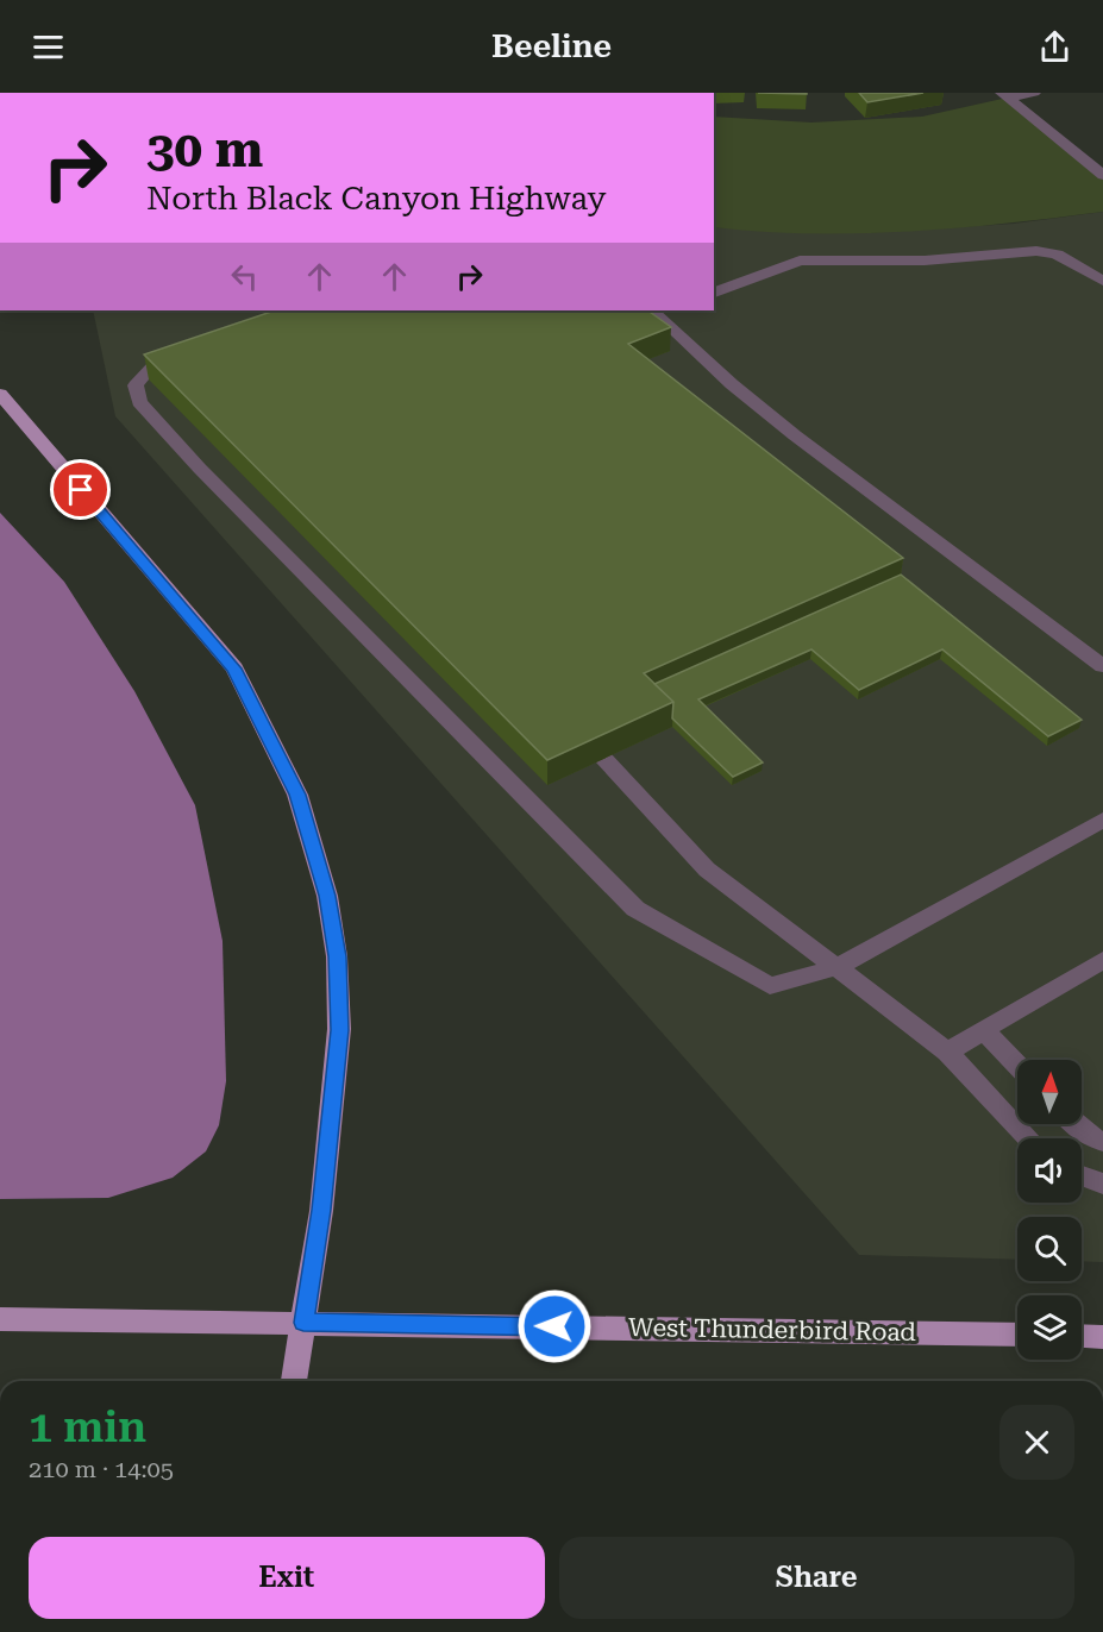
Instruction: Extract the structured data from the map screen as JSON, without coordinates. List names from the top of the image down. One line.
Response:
{"streets":{"main road":["West Thunderbird Road"]},"north":"top","page":{"header":"Beeline","turn":["30 m","North Black Canyon Highway"],"heading":["1 min","210 m · 14:05"],"buttons":["Exit","Share"]}}
